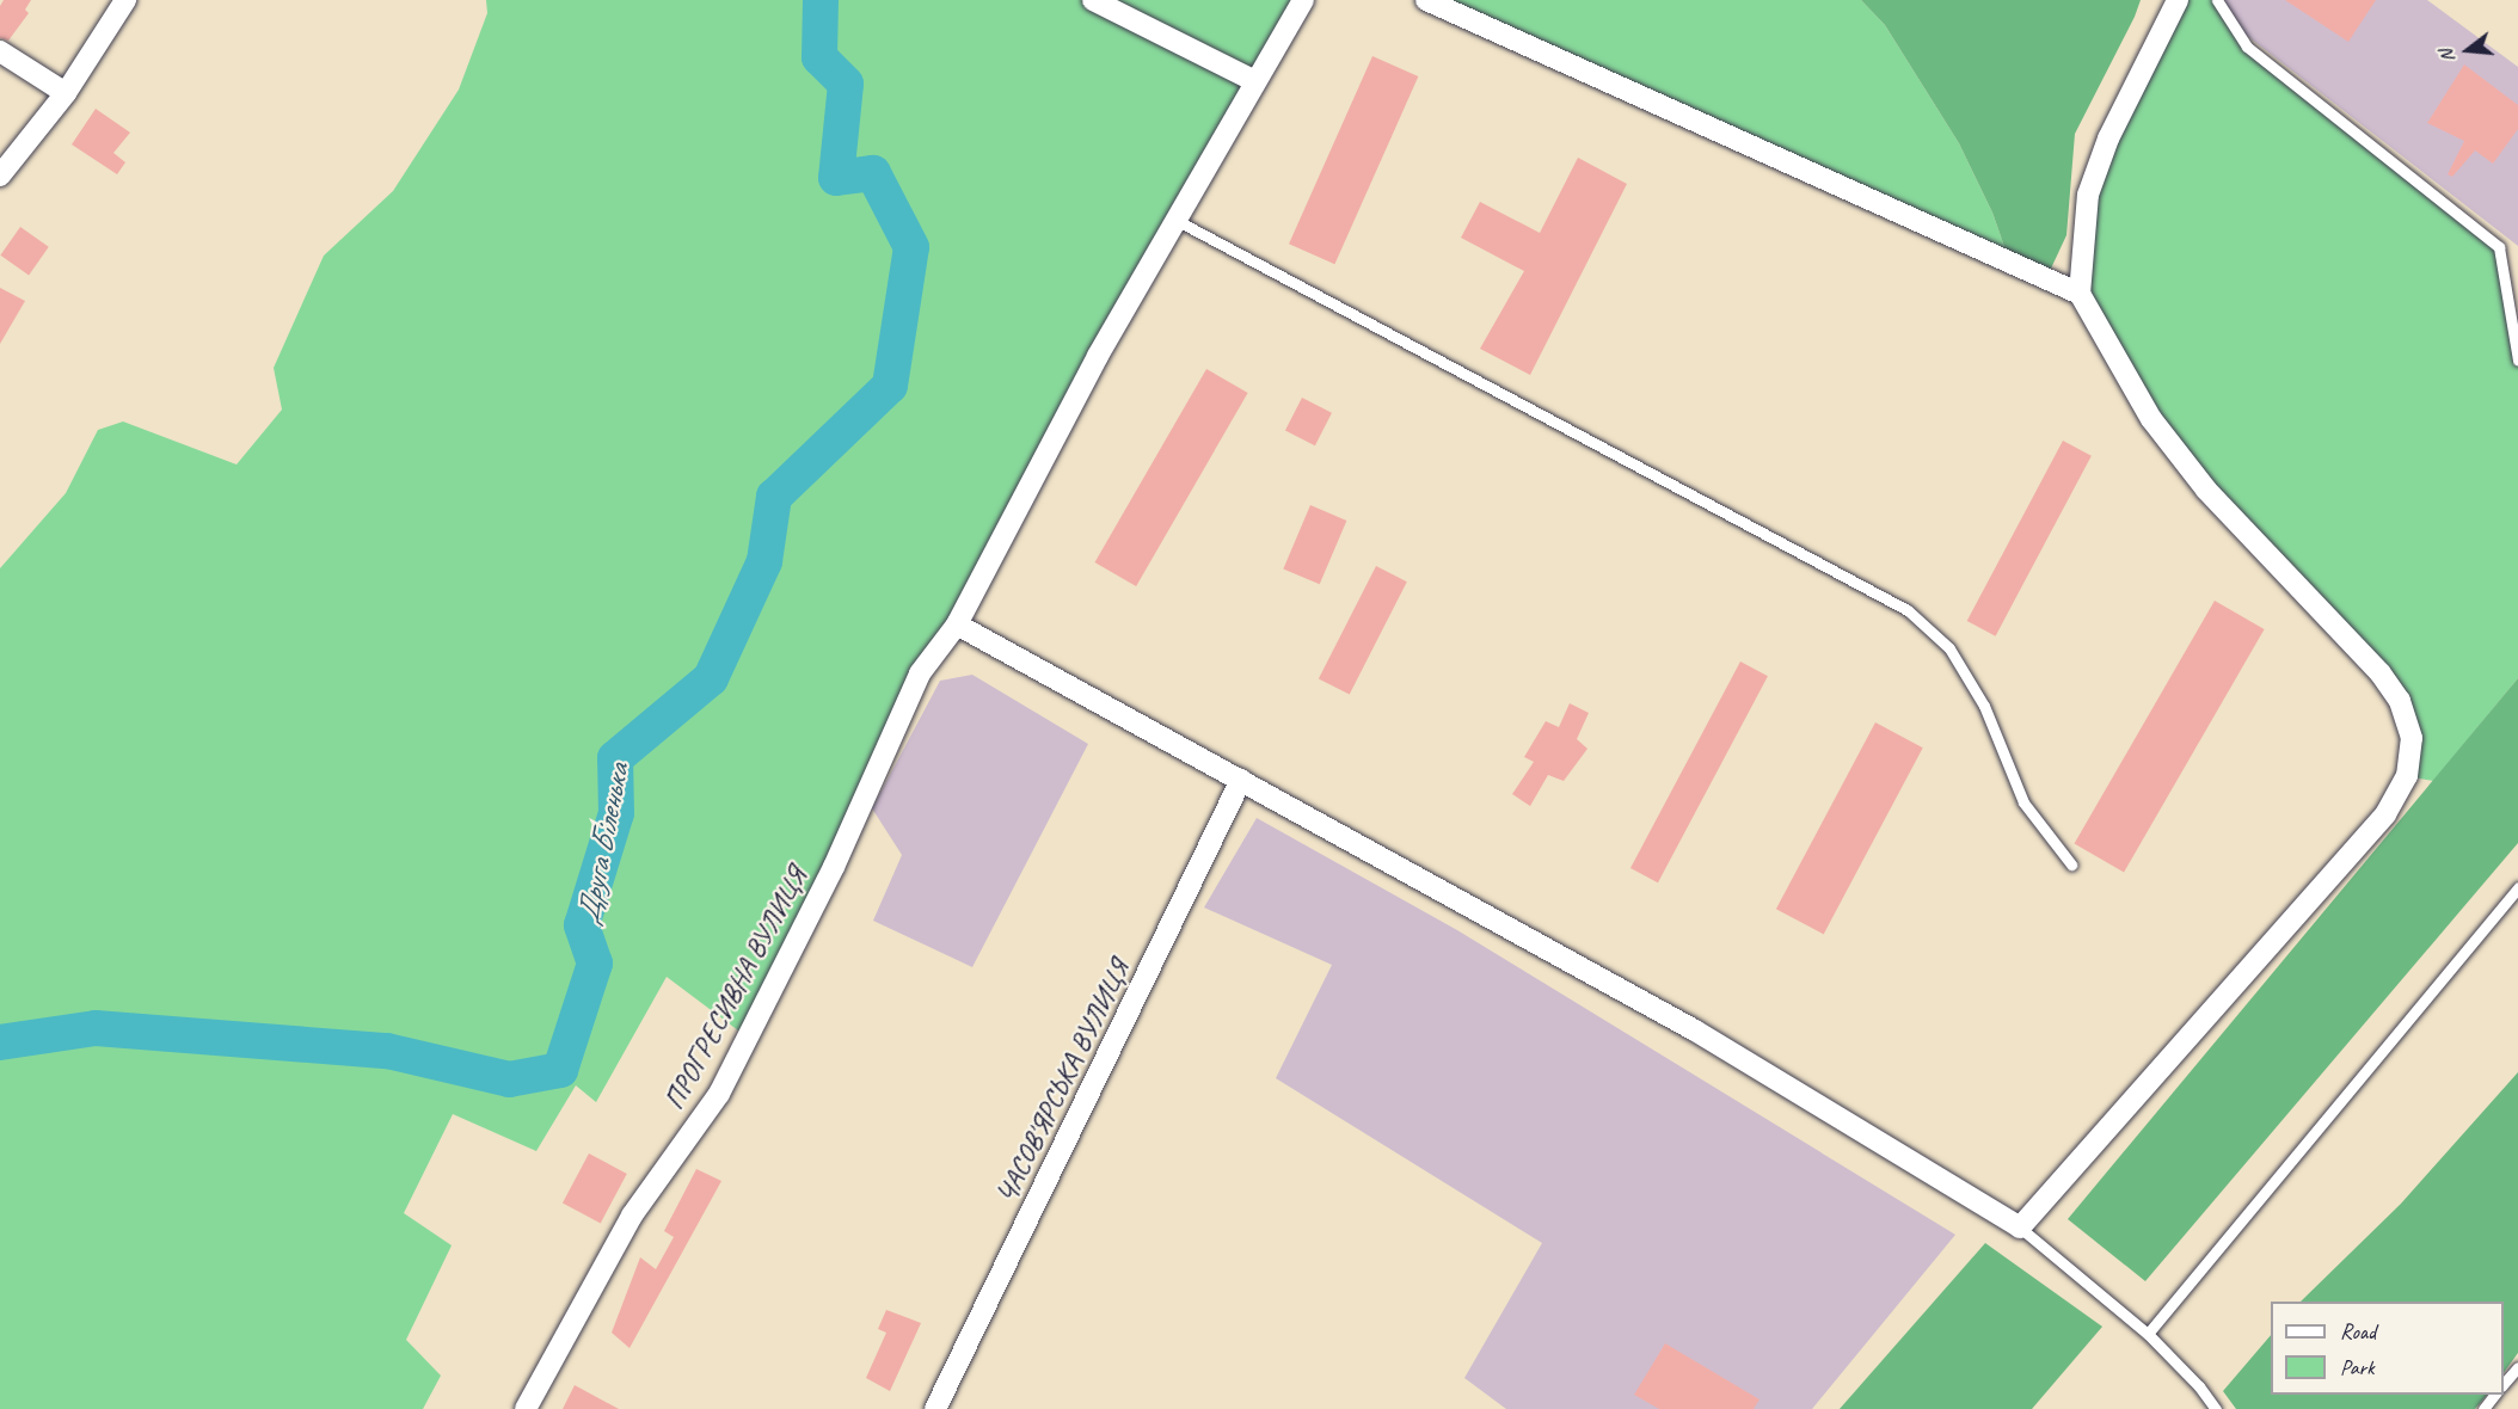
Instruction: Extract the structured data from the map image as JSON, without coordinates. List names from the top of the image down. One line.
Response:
{"streets":{"street":["ПРОГРЕСИВНА ВУЛИЦЯ","ЧАСОВ'ЯРСЬКА ВУЛИЦЯ"]},"water":["Друга Біленька"],"legend":["Road","Park"],"north":"left"}
